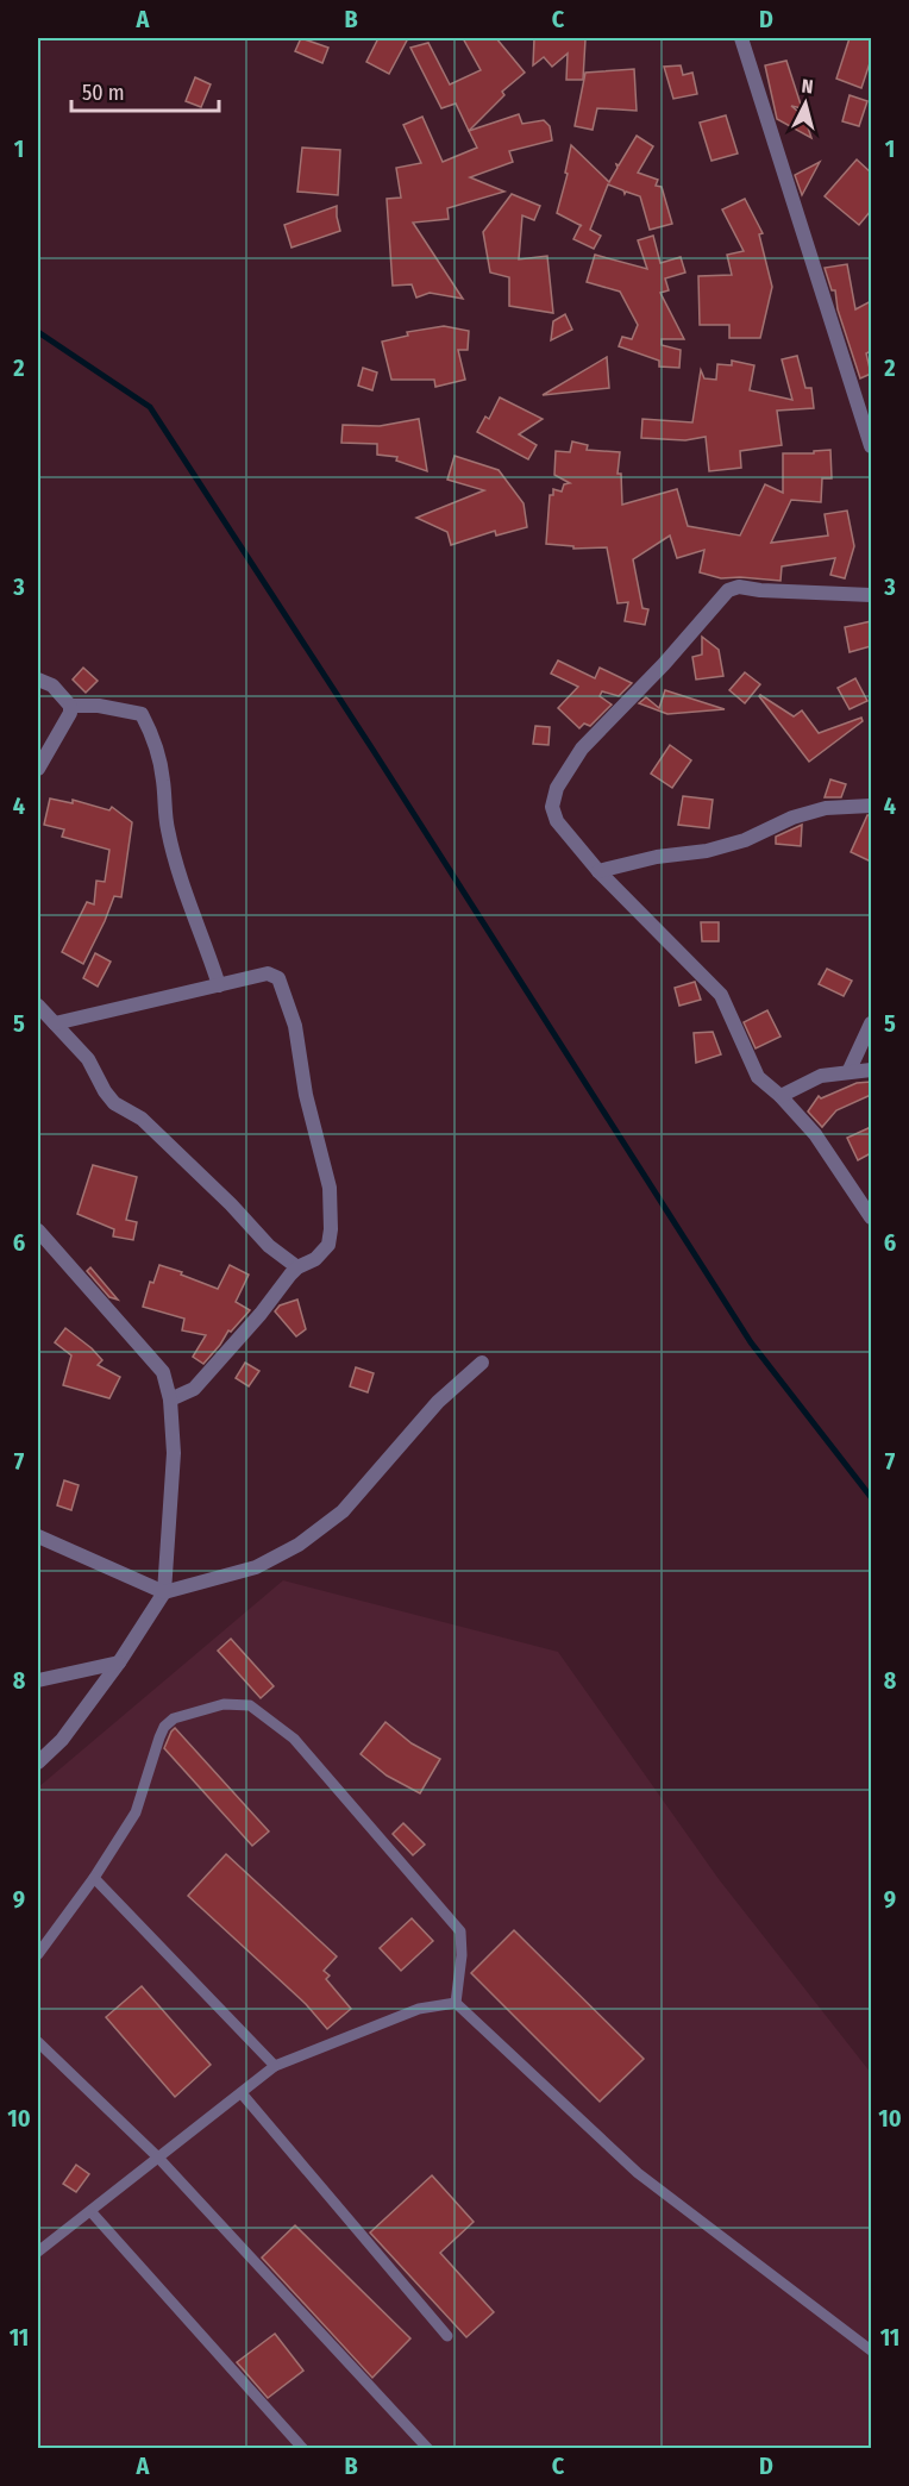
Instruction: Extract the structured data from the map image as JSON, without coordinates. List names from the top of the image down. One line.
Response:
{"scale_bar":"50 m","north":"top","grid":{"columns":["A","B","C","D"],"rows":["1","2","3","4","5","6","7","8","9","10","11"]}}
